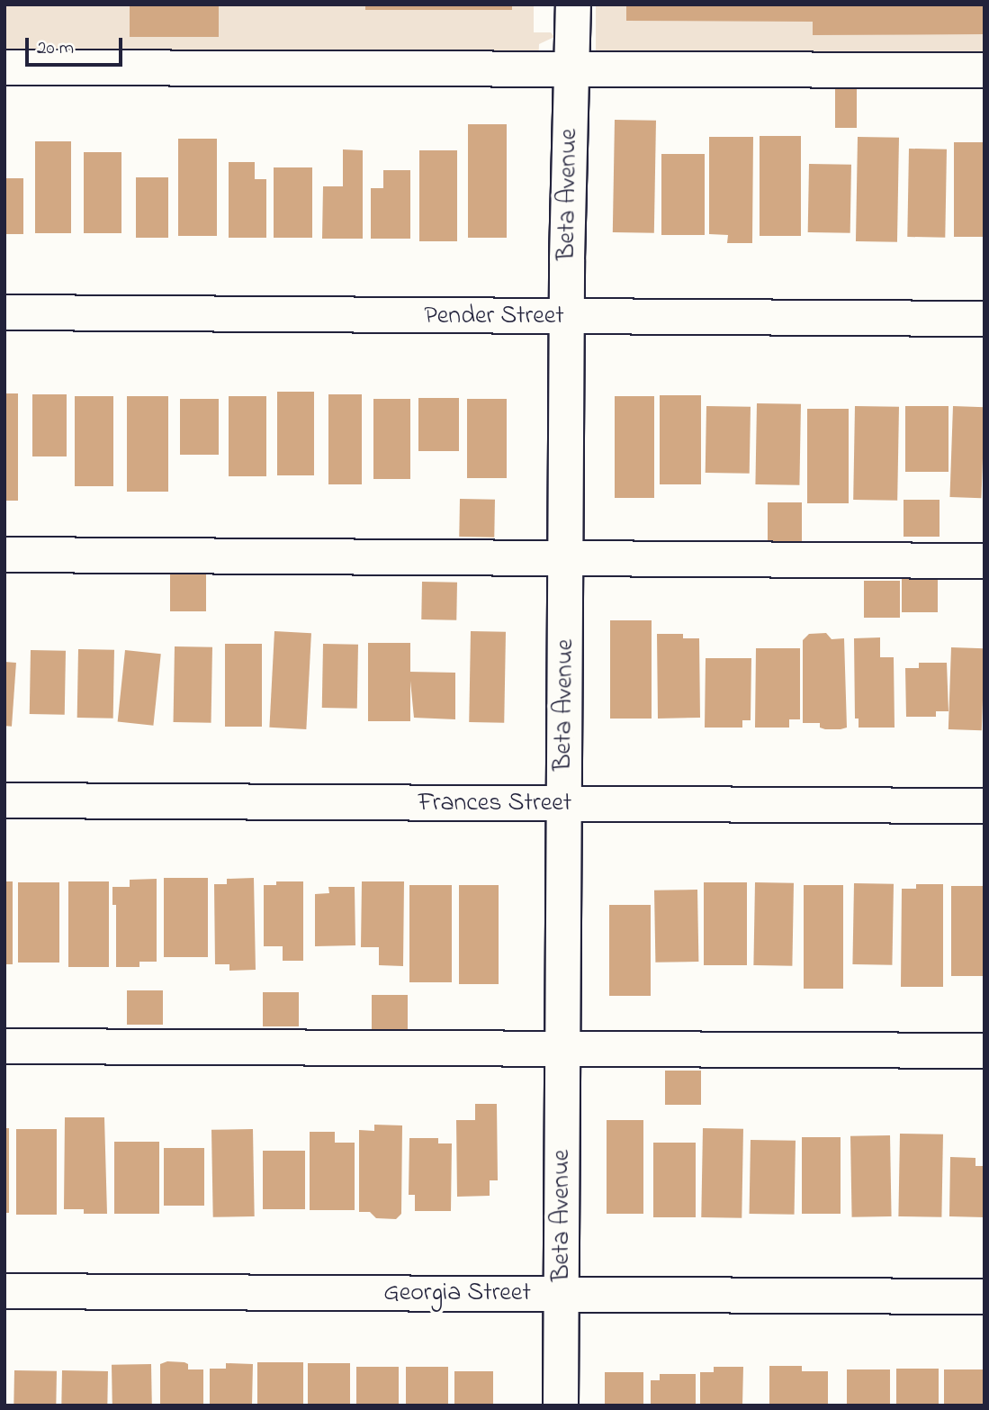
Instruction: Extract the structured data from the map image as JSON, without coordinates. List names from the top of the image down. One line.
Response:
{"streets":{"street":["Beta Avenue","Pender Street","Frances Street","Georgia Street"]},"crossings":[["Beta Avenue","Pender Street"],["Beta Avenue","Frances Street"],["Beta Avenue","Georgia Street"]],"scale_bar":"20 m"}
